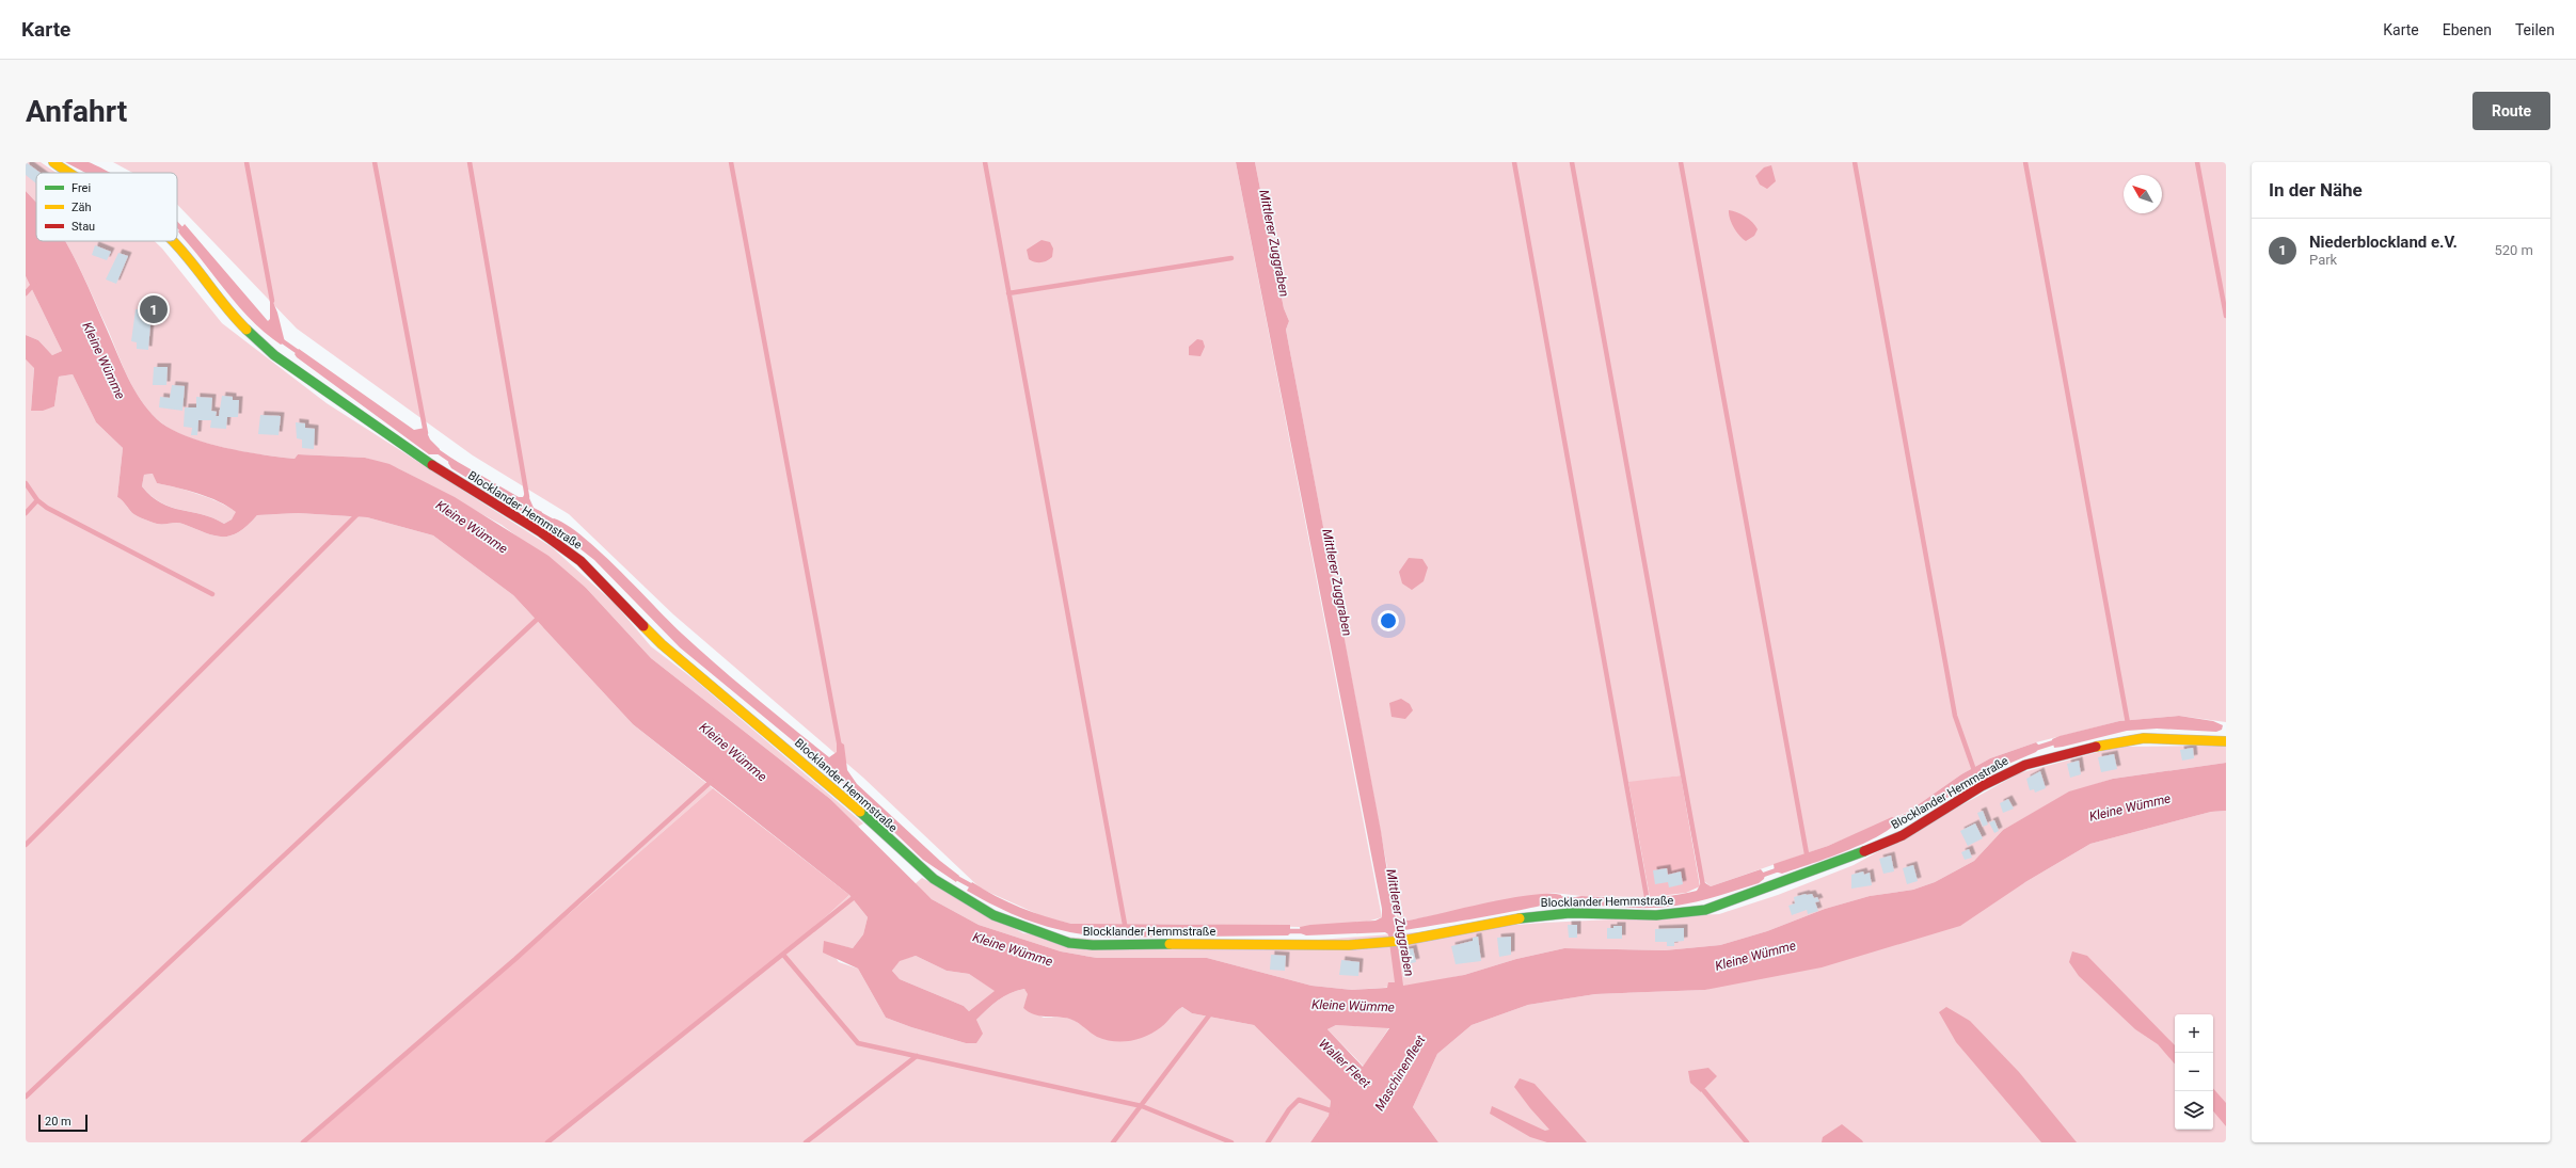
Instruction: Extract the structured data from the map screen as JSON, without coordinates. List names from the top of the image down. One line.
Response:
{"streets":{"street":["Blocklander Hemmstraße"]},"water":["Mittlerer Zuggraben","Kleine Wümme","Waller Fleet","Maschinenfleet"],"legend":["Frei","Zäh","Stau"],"scale_bar":"20 m","north":"top left","page":{"header":"Karte","nav":["Karte","Ebenen","Teilen"],"buttons":"Route","title":"Anfahrt","heading":"In der Nähe","list":[{"mark":"1","name":"Niederblockland e.V.","note":"Park","value":"520 m"}],"pins":"1","map_buttons":["+","−"],"scale":"20 m"}}
